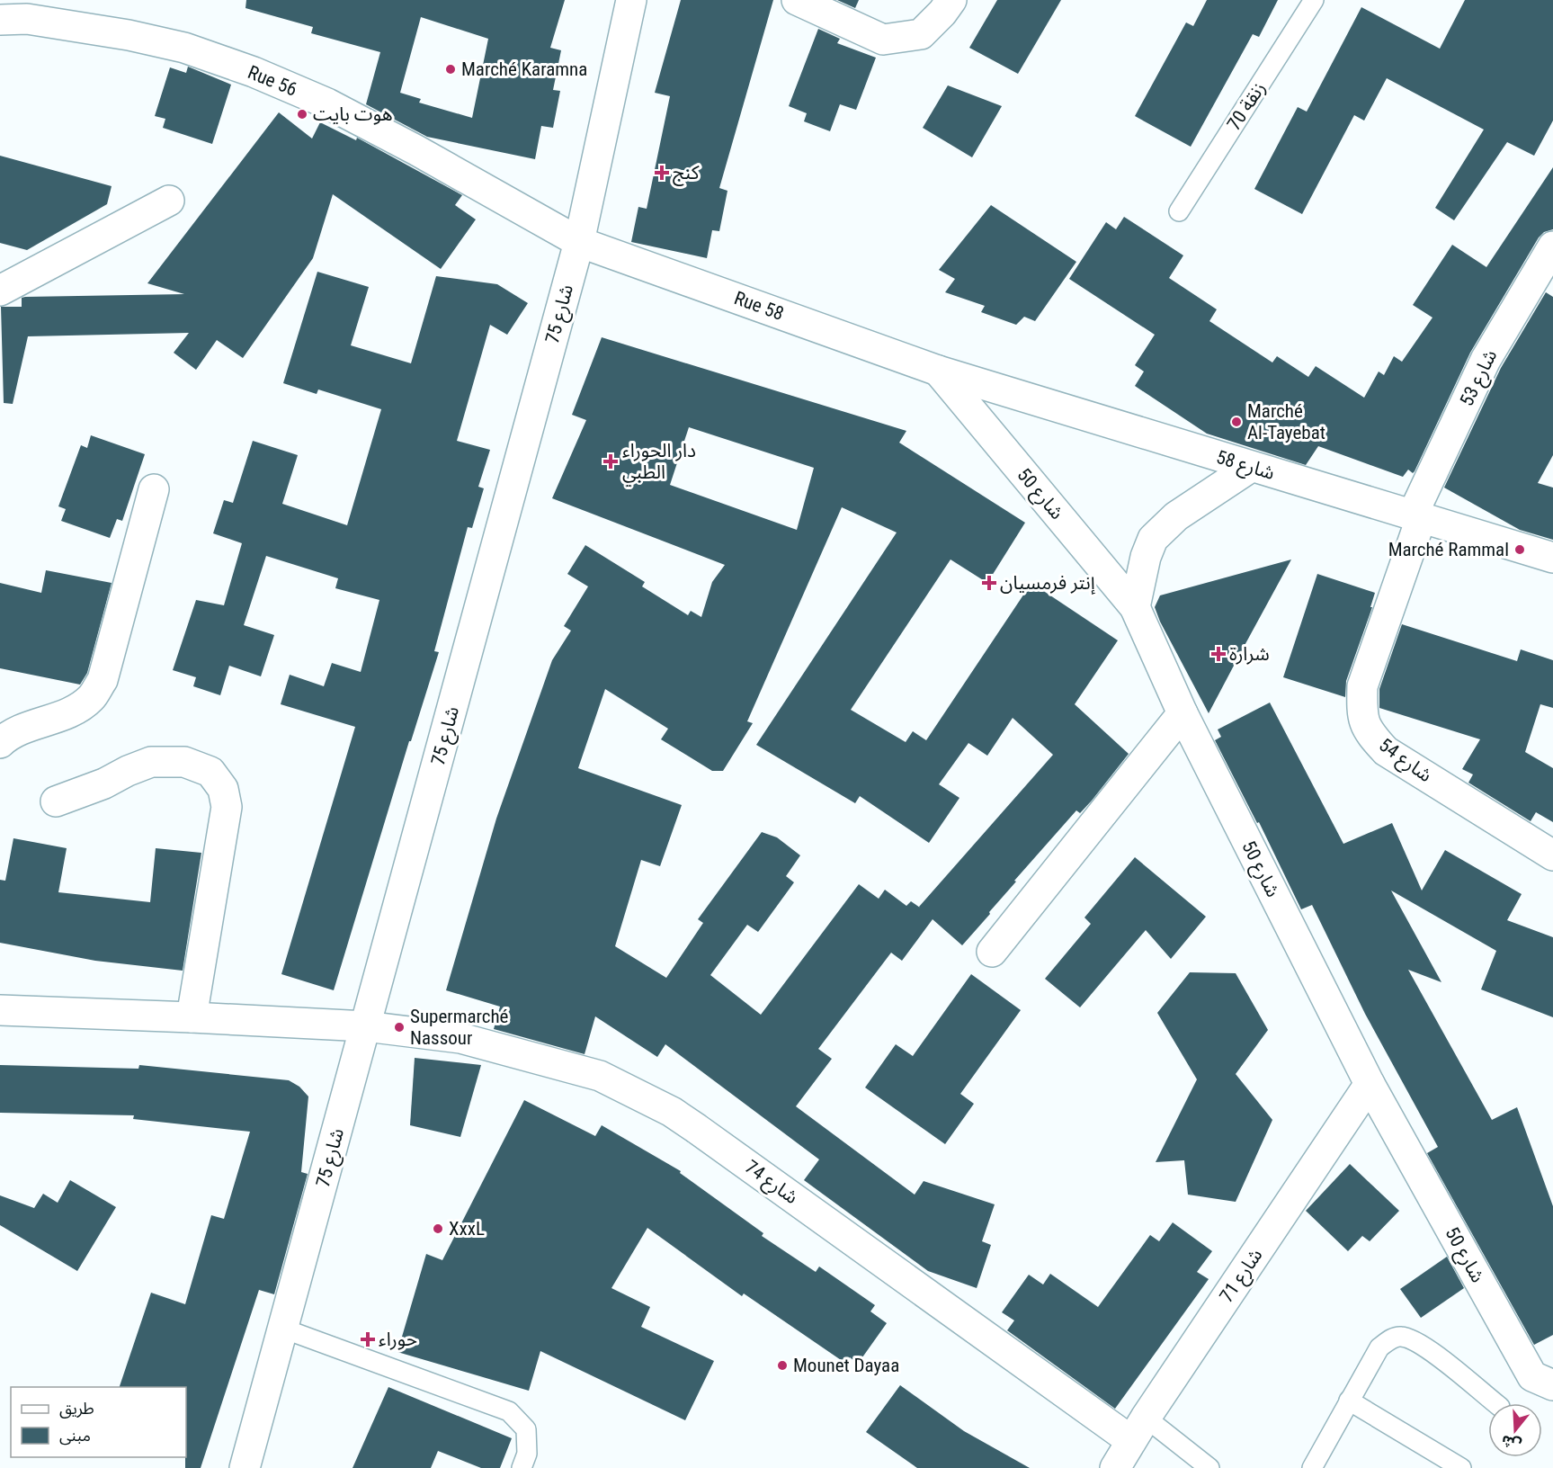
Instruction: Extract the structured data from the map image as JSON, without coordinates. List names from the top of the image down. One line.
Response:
{"streets":{"street":["Rue 56","Rue 58","شارع 75","شارع 53","شارع 58","شارع 50","شارع 54","شارع 74","شارع 71"],"lane":["زنقة 70"]},"crossings":[["Rue 56","Rue 58"],["Rue 56","شارع 75"],["Rue 58","شارع 75"],["Rue 58","شارع 58"],["Rue 58","شارع 50"],["شارع 75","شارع 74"],["شارع 53","شارع 58"],["شارع 53","شارع 54"],["شارع 58","شارع 50"],["شارع 58","شارع 54"],["شارع 50","شارع 71"],["شارع 74","شارع 71"]],"places":{"other":["Marché Karamna","هوت بايت","Marché Al-Tayebat","Marché Rammal","Supermarché Nassour","XxxL","Mounet Dayaa"],"health":["كنج","دار الحوراء الطبي","إنتر فرمسيان","شرارة","حوراء"]},"legend":["طريق","مبنى"],"north":"bottom"}
